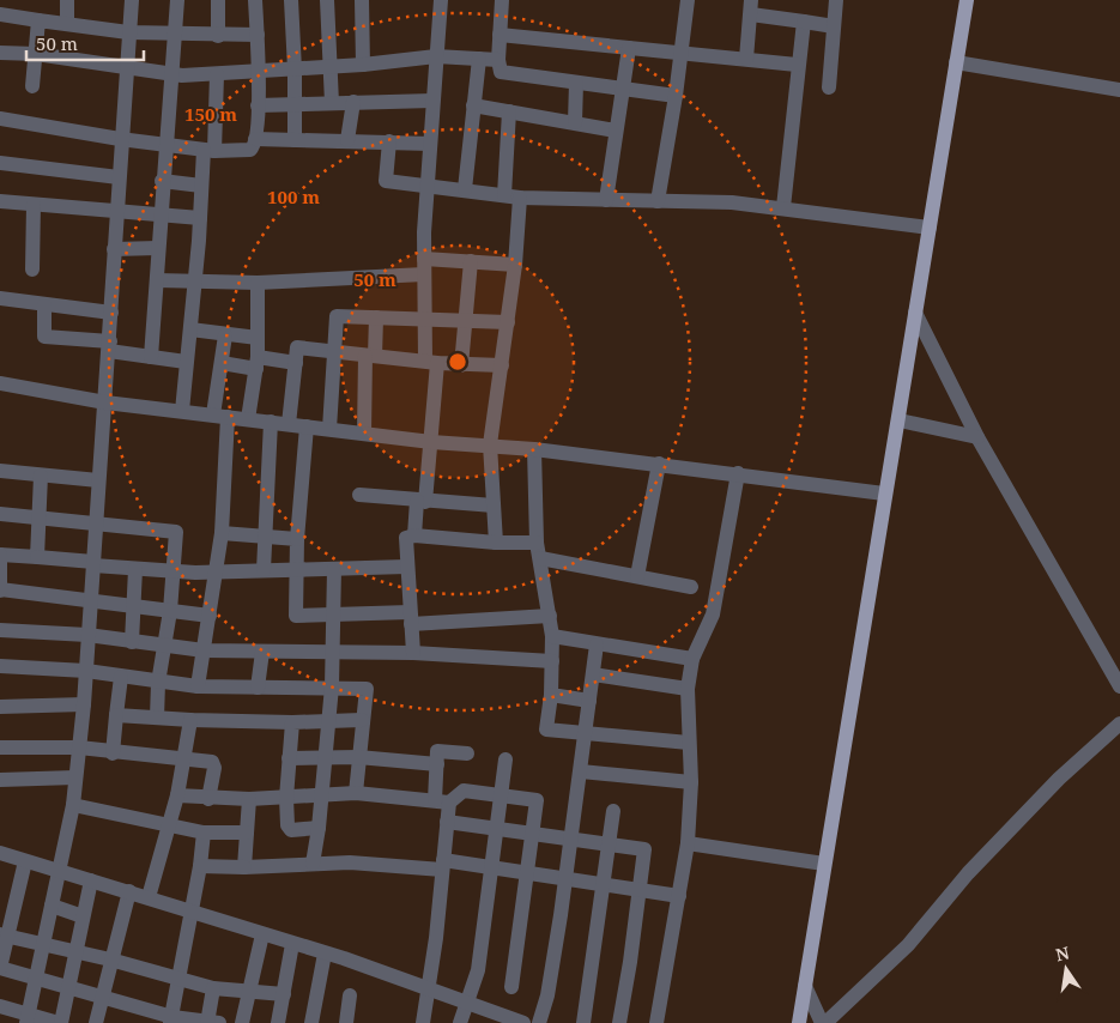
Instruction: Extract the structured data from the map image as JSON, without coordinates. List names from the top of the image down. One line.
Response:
{"scale_bar":"50 m","north":"top","rings":["150 m","100 m","50 m"]}
